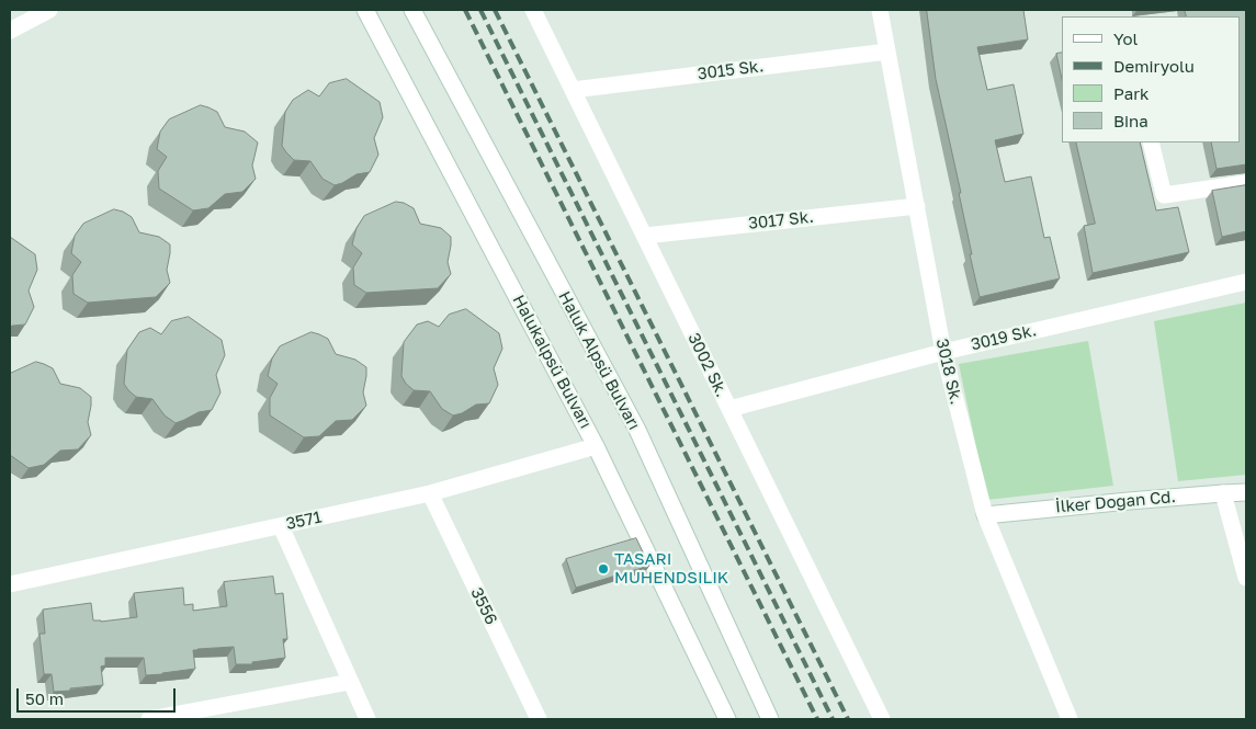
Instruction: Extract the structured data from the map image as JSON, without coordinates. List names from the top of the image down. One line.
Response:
{"streets":{"street":["3015 Sk.","3017 Sk.","3019 Sk.","Haluk Alpsü Bulvarı","Halukalpsü Bulvarı","3002 Sk.","3018 Sk.","İlker Doğan Cd.","3571","3556"]},"crossings":[["3015 Sk.","3002 Sk."],["3015 Sk.","3018 Sk."],["3017 Sk.","3002 Sk."],["3017 Sk.","3018 Sk."],["3019 Sk.","3002 Sk."],["3019 Sk.","3018 Sk."],["Halukalpsü Bulvarı","3571"],["3018 Sk.","İlker Doğan Cd."],["3571","3556"]],"places":["TASARI MUHENDSILIK"],"legend":["Yol","Demiryolu","Park","Bina"],"scale_bar":"50 m"}
